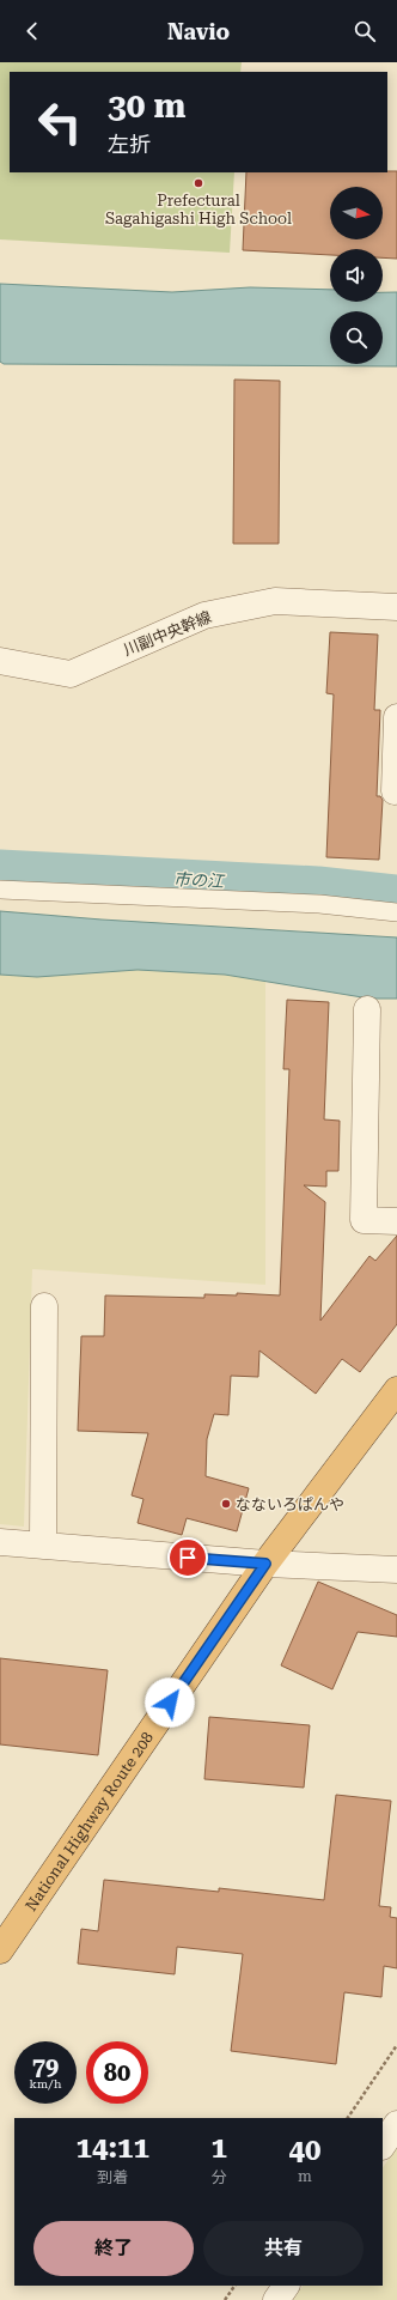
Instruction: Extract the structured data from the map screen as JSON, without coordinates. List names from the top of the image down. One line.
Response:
{"streets":{"highway":["National Highway Route 208"],"street":["川副中央幹線"]},"water":["市の江"],"places":["Prefectural Sagahigashi High School","なないろぱんや"],"north":"right","page":{"header":"Navio","turn":["30 m","左折"],"speed":"79 km/h","limit":"80","eta":["14:11","到着","1","分","40","m"],"buttons":["終了","共有"]}}
